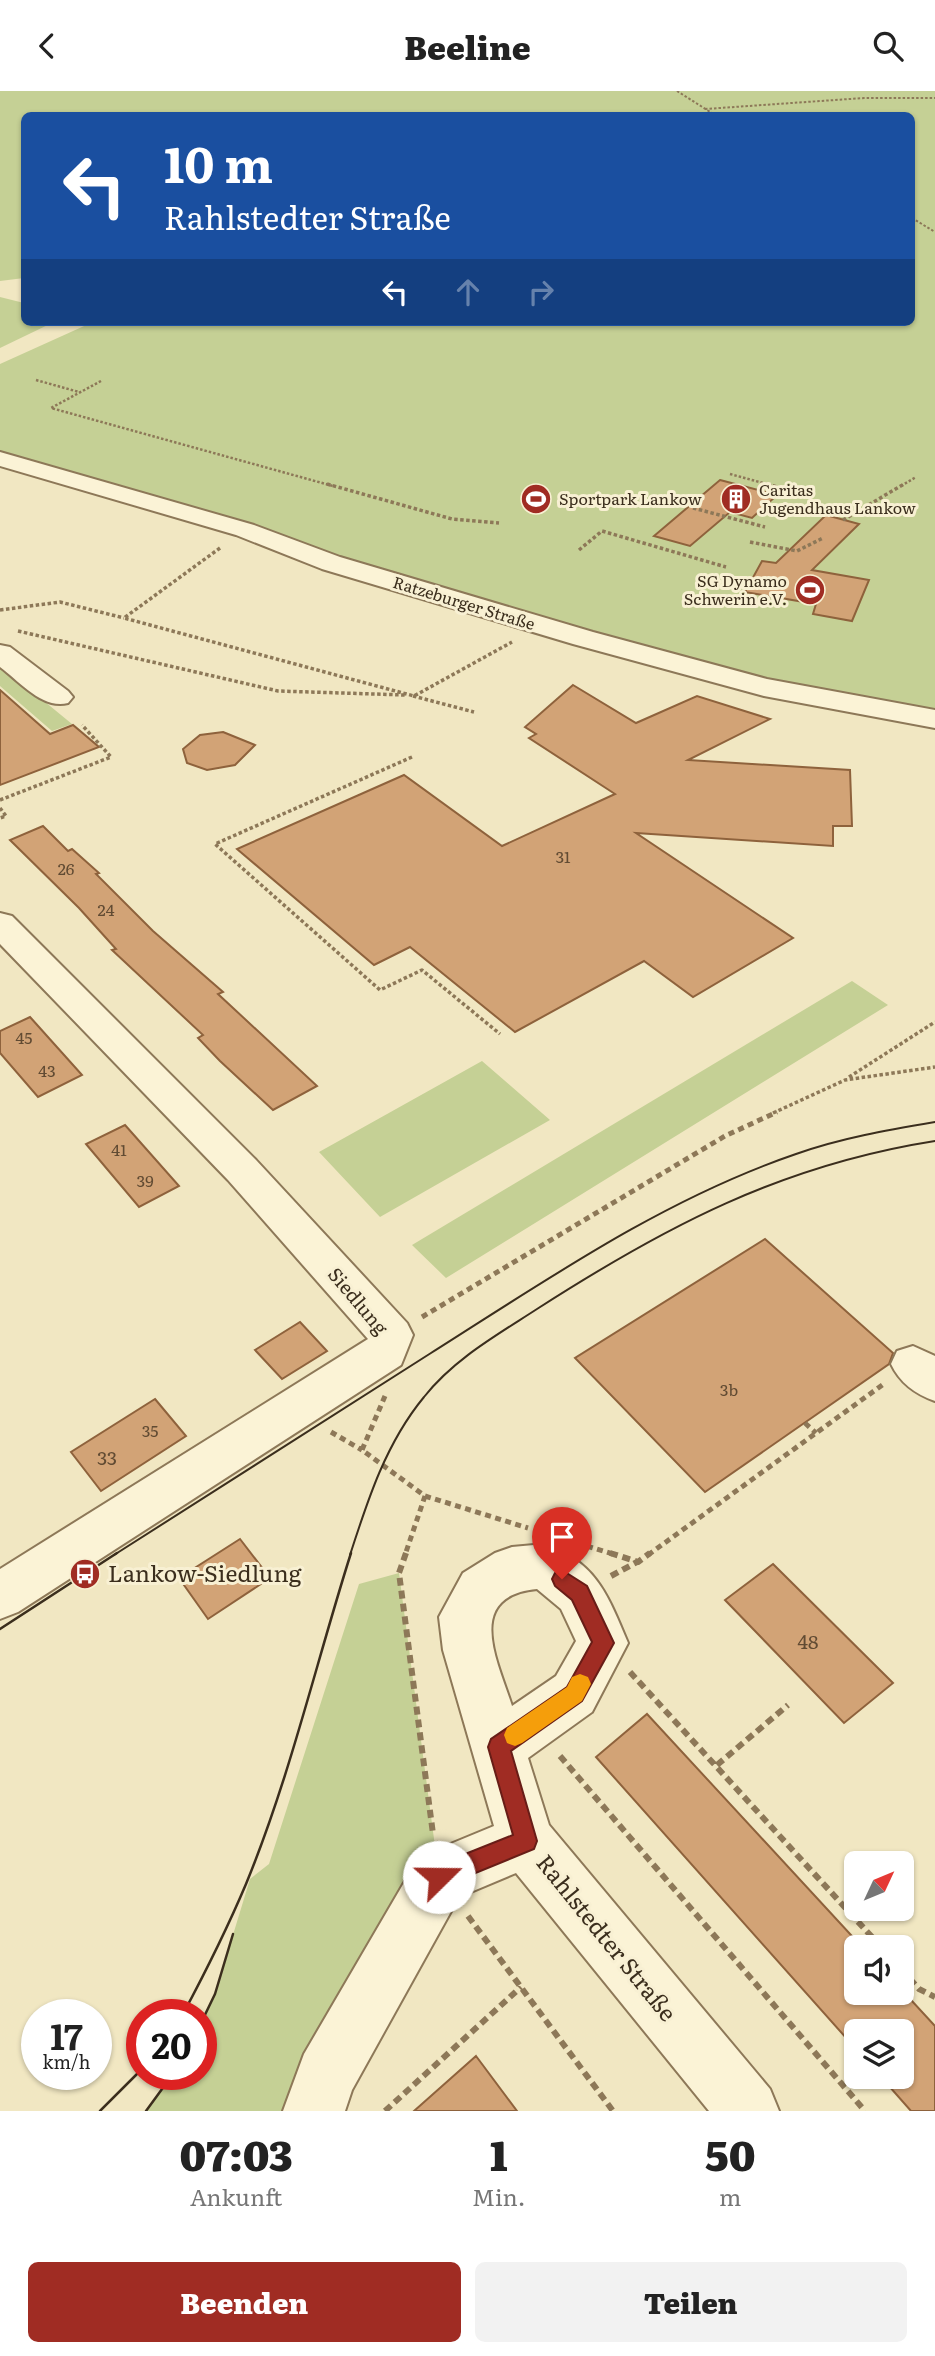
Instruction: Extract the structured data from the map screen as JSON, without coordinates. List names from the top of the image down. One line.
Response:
{"streets":{"street":["Ratzeburger Straße","Siedlung","Rahlstedter Straße"]},"places":{"sports":["Sportpark Lankow","SG Dynamo Schwerin e.V."],"building":["Caritas Jugendhaus Lankow"],"bus stop":["Lankow-Siedlung"]},"house_numbers":["31","26","24","45","43","41","39","3b","35","33","48"],"north":"top right","page":{"header":"Beeline","turn":["10 m","Rahlstedter Straße"],"speed":"17 km/h","limit":"20","eta":["07:03","Ankunft","1","Min.","50","m"],"buttons":["Beenden","Teilen"]}}
